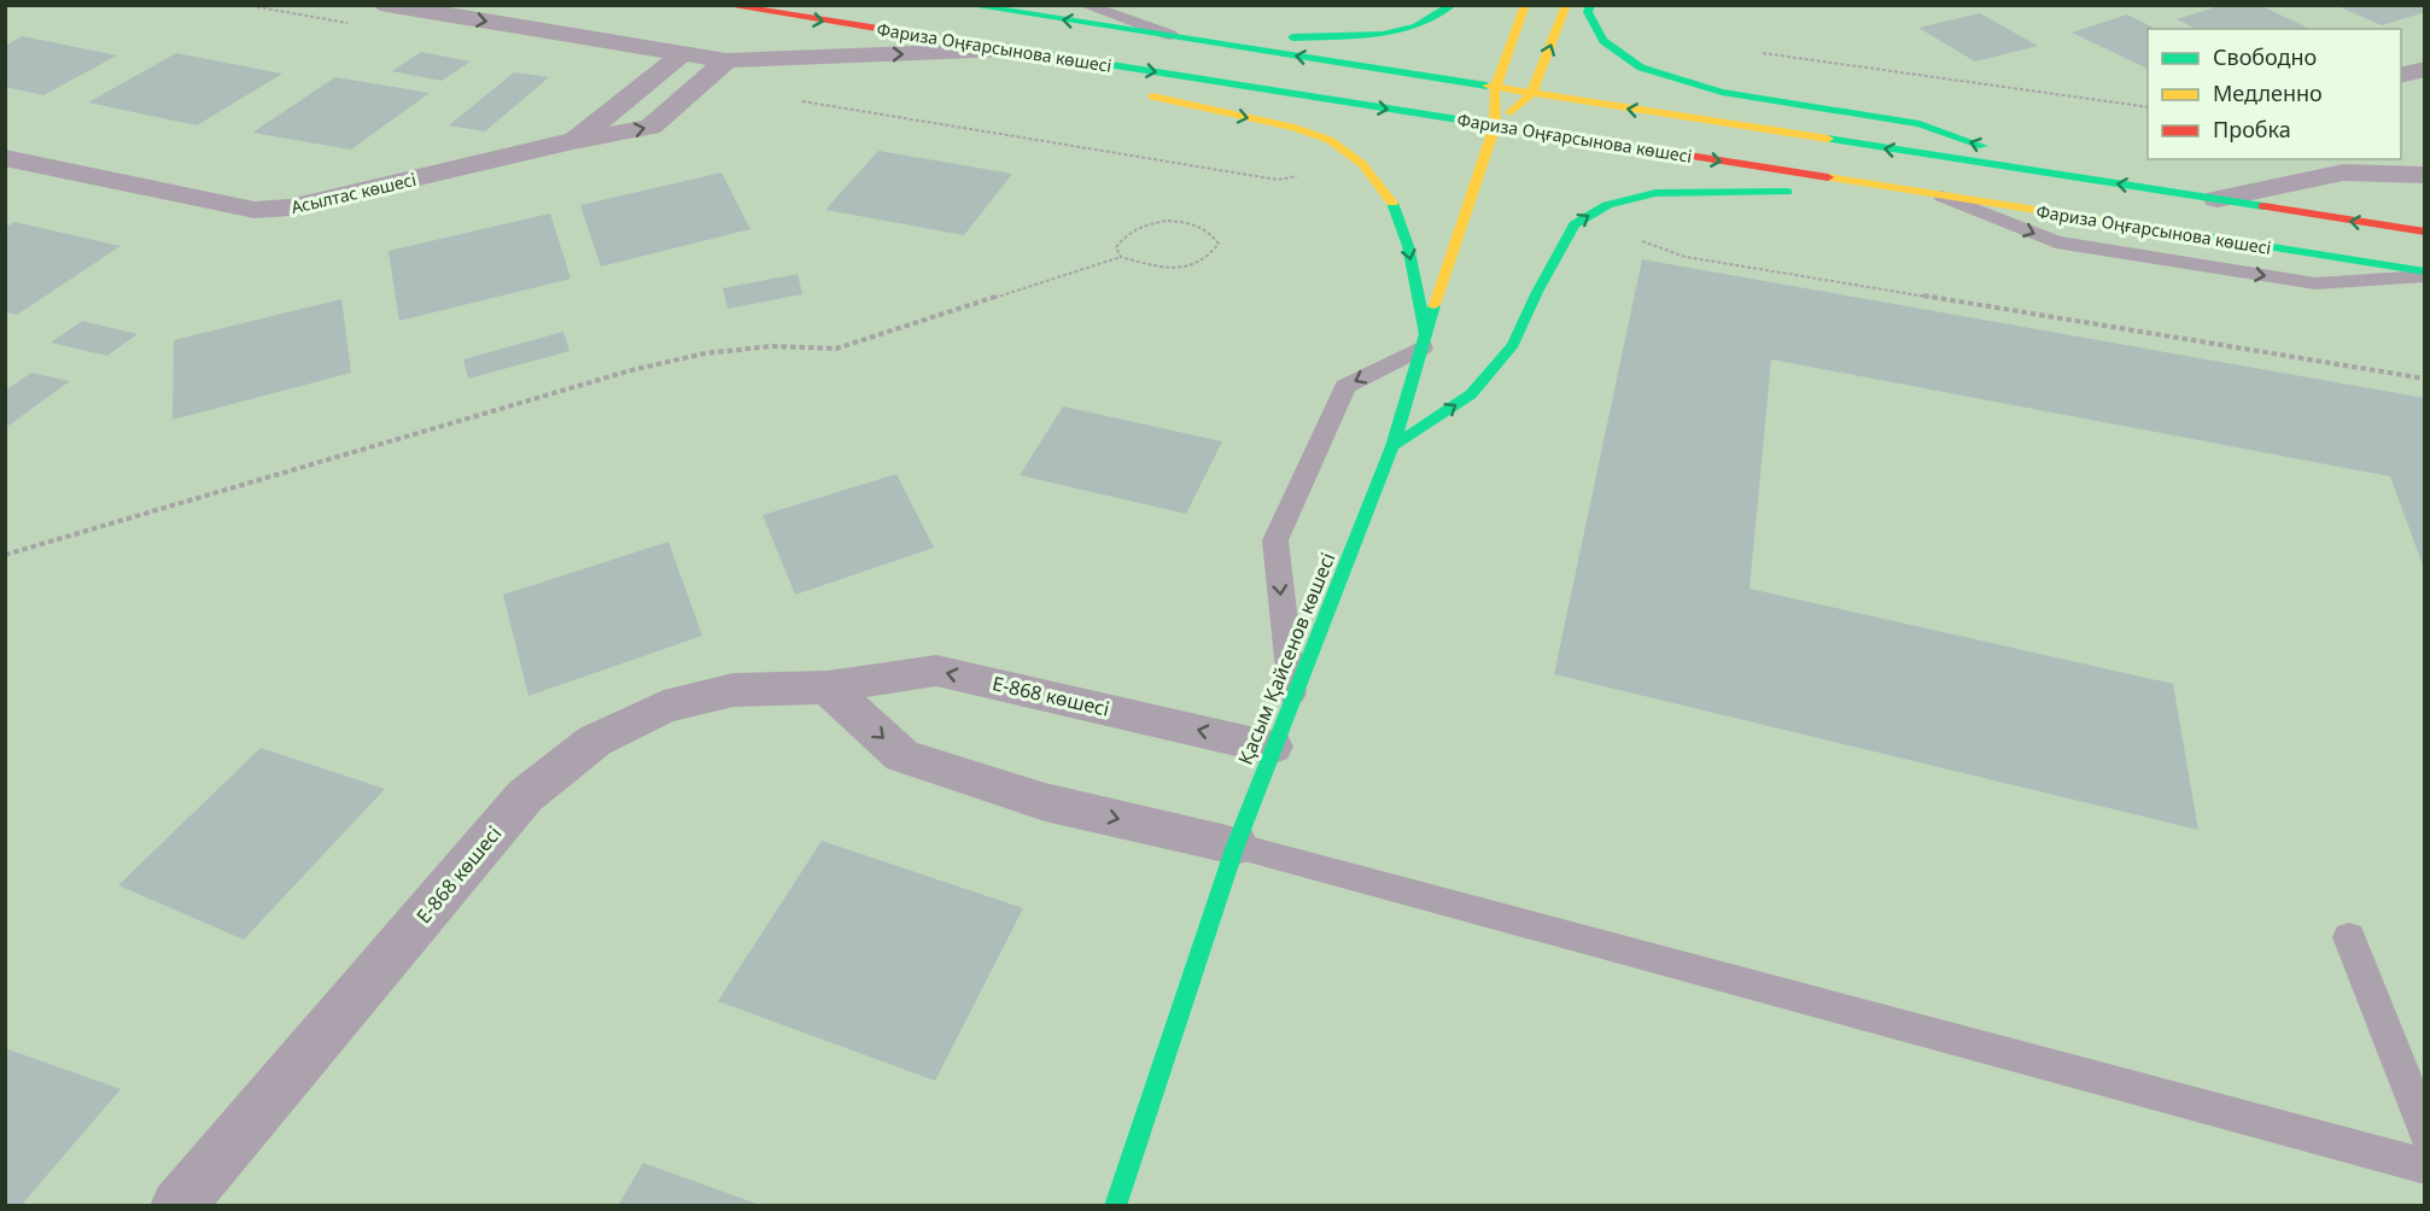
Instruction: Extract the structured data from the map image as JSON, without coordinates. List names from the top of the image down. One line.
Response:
{"streets":{"street":["Фариза Оңғарсынова көшесі","Асылтас көшесі","Қасым Қайсенов көшесі","Е-868 көшесі"]},"crossings":[["Фариза Оңғарсынова көшесі","Қасым Қайсенов көшесі"],["Қасым Қайсенов көшесі","Е-868 көшесі"]],"legend":["Свободно","Медленно","Пробка"]}
